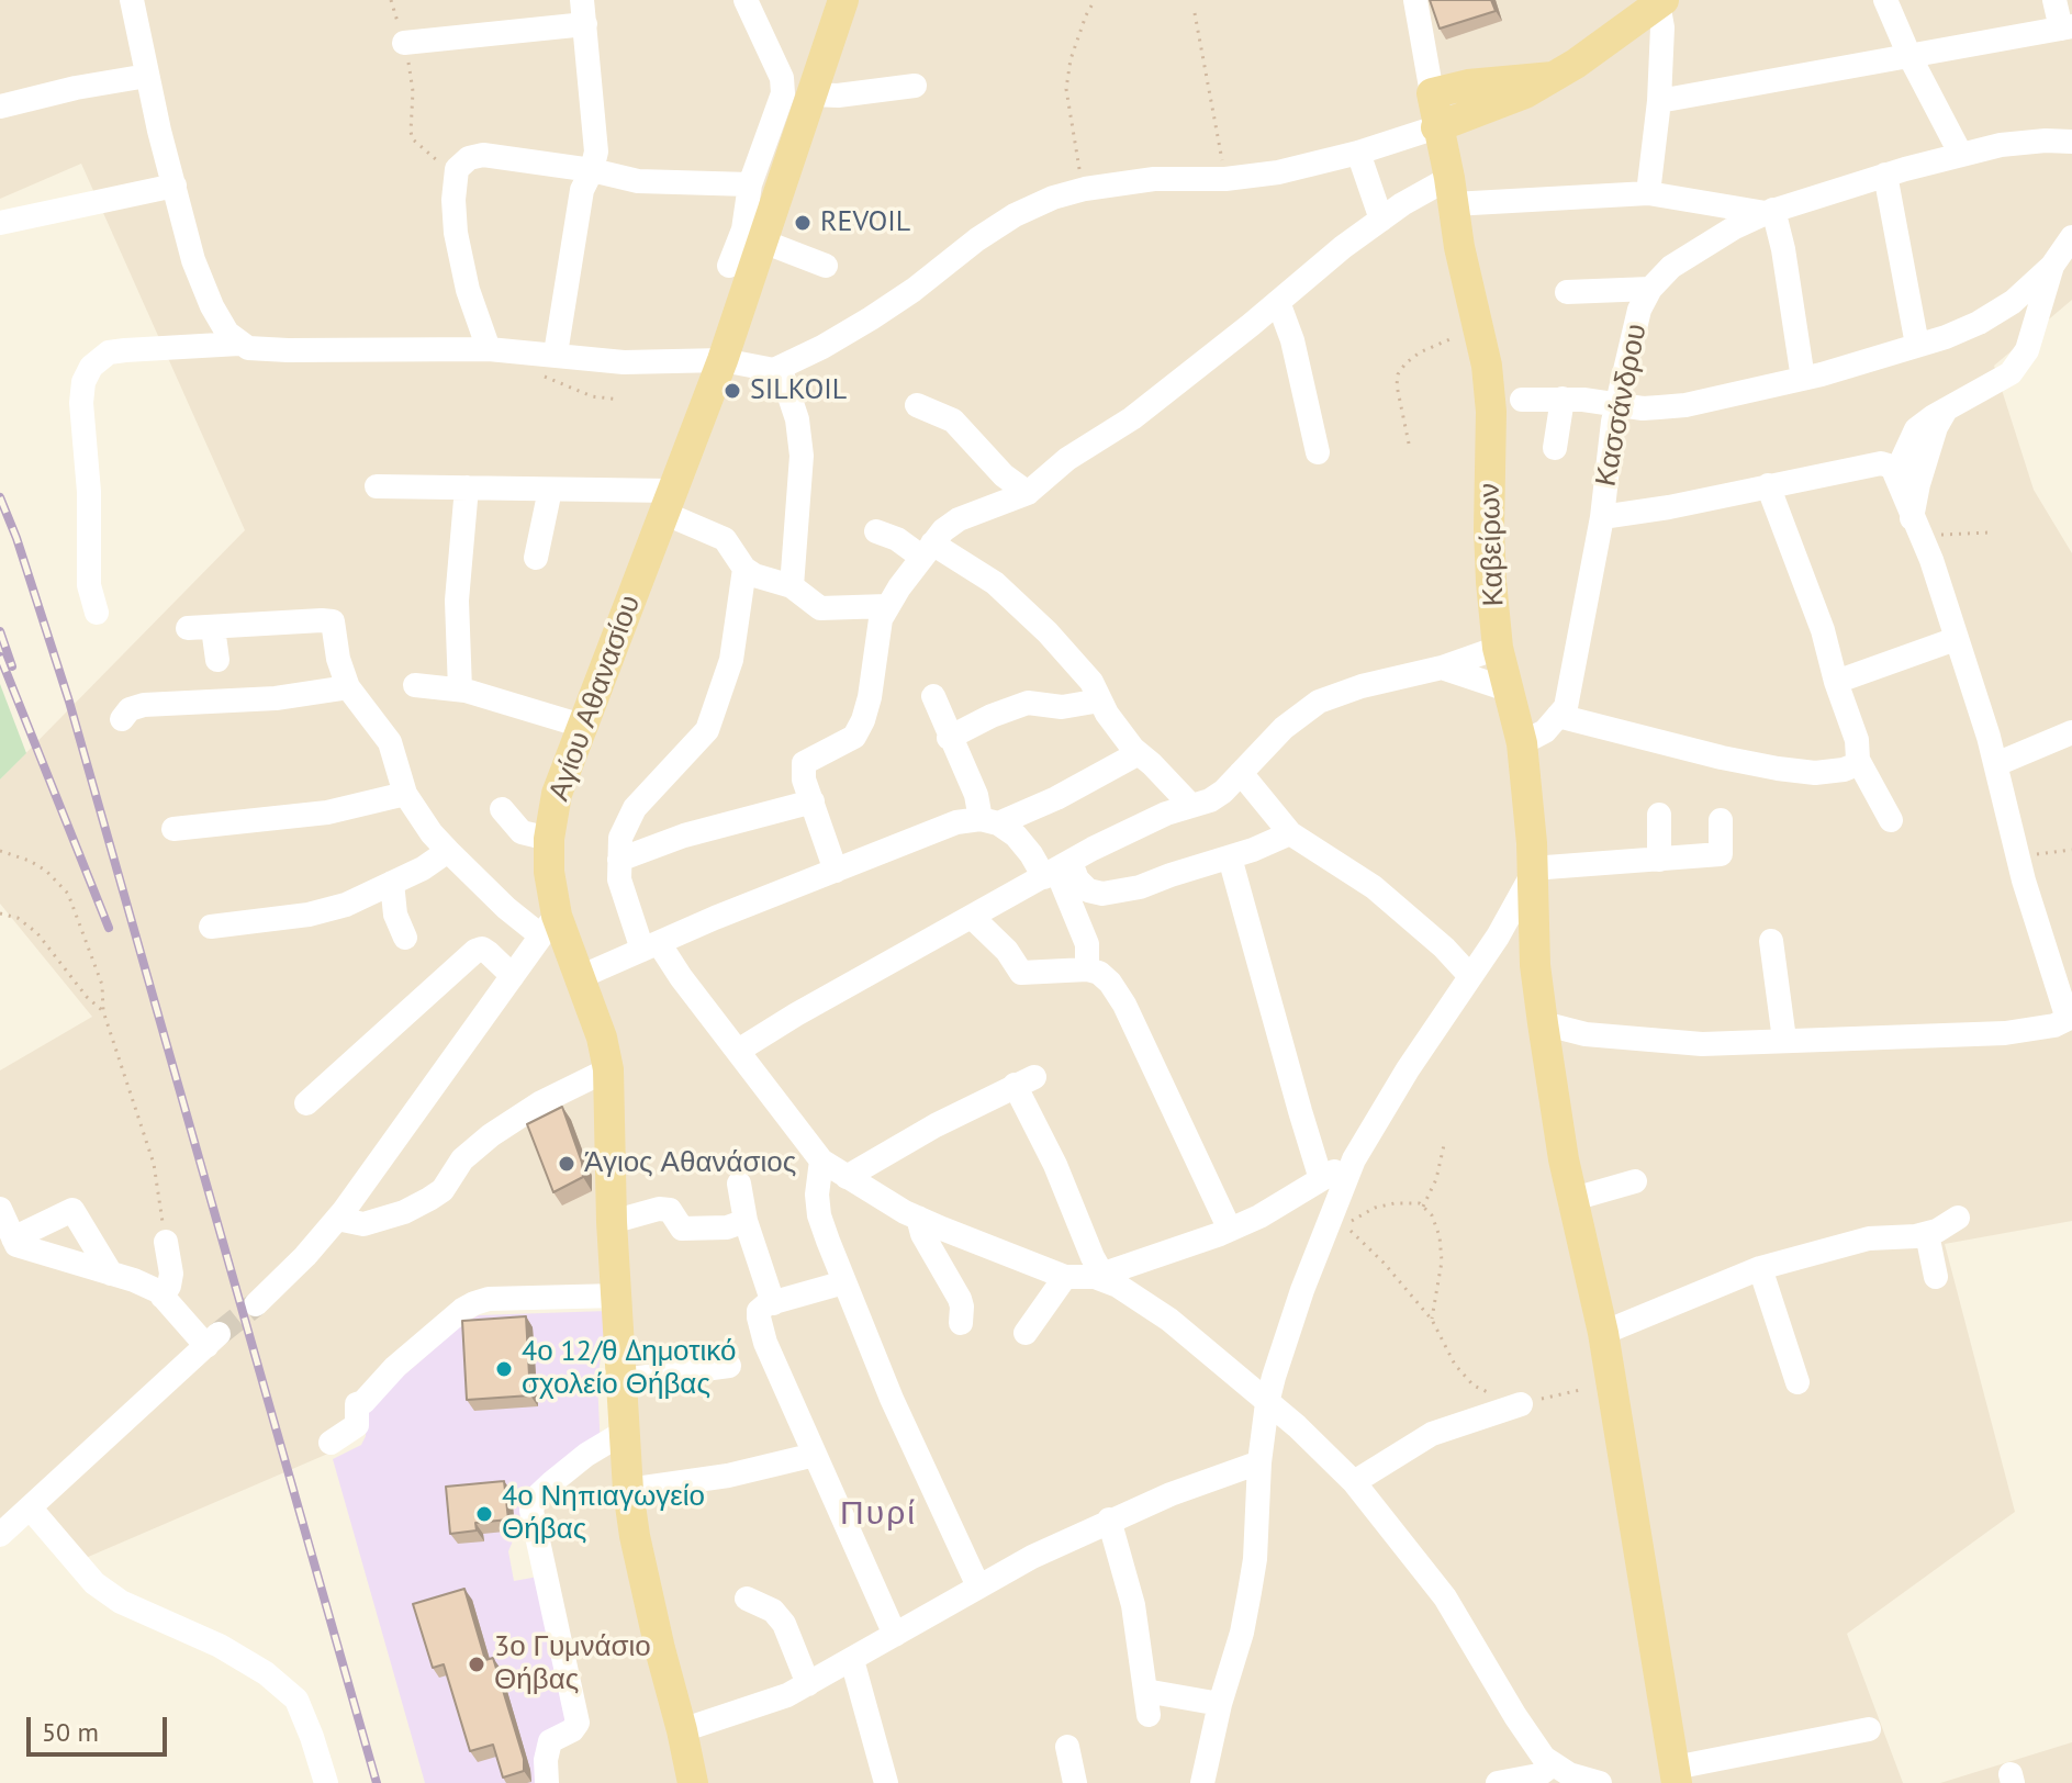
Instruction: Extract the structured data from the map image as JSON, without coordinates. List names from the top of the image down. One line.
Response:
{"streets":{"main road":["Καβείρων","Αγίου Αθανασίου"],"street":["Κασσάνδρου"]},"districts":["Πυρί"],"places":["REVOIL","SILKOIL","Άγιος Αθανάσιος","4ο 12/θ Δημοτικό σχολείο Θήβας","4ο Νηπιαγωγείο Θήβας","3ο Γυμνάσιο Θήβας"],"scale_bar":"50 m"}
